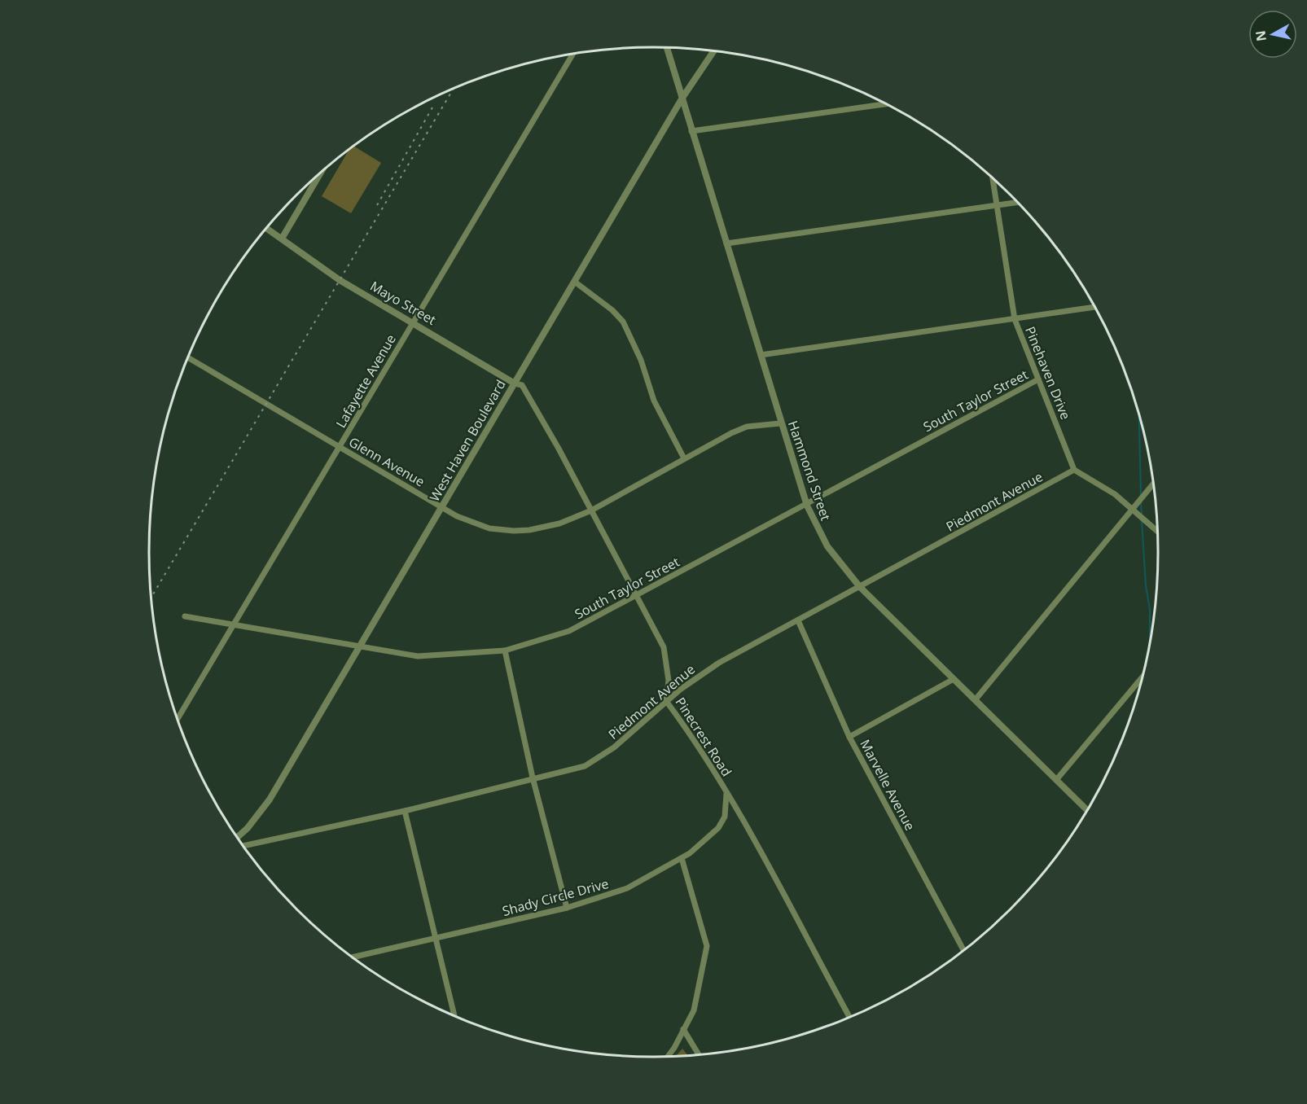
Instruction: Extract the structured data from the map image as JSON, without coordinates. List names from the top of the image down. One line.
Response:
{"streets":{"street":["Mayo Street","Pinehaven Drive","Lafayette Avenue","South Taylor Street","West Haven Boulevard","Glenn Avenue","Hammond Street","Piedmont Avenue","Pinecrest Road","Marvelle Avenue","Shady Circle Drive"]},"crossings":[["Mayo Street","Lafayette Avenue"],["Mayo Street","West Haven Boulevard"],["Mayo Street","Pinecrest Road"],["Pinehaven Drive","South Taylor Street"],["Pinehaven Drive","Piedmont Avenue"],["Lafayette Avenue","South Taylor Street"],["Lafayette Avenue","Glenn Avenue"],["South Taylor Street","West Haven Boulevard"],["South Taylor Street","Hammond Street"],["South Taylor Street","Pinecrest Road"],["West Haven Boulevard","Glenn Avenue"],["West Haven Boulevard","Hammond Street"],["West Haven Boulevard","Pinecrest Road"],["Glenn Avenue","Hammond Street"],["Glenn Avenue","Pinecrest Road"],["Hammond Street","Piedmont Avenue"],["Piedmont Avenue","Pinecrest Road"],["Piedmont Avenue","Marvelle Avenue"],["Pinecrest Road","Shady Circle Drive"]],"north":"left"}
